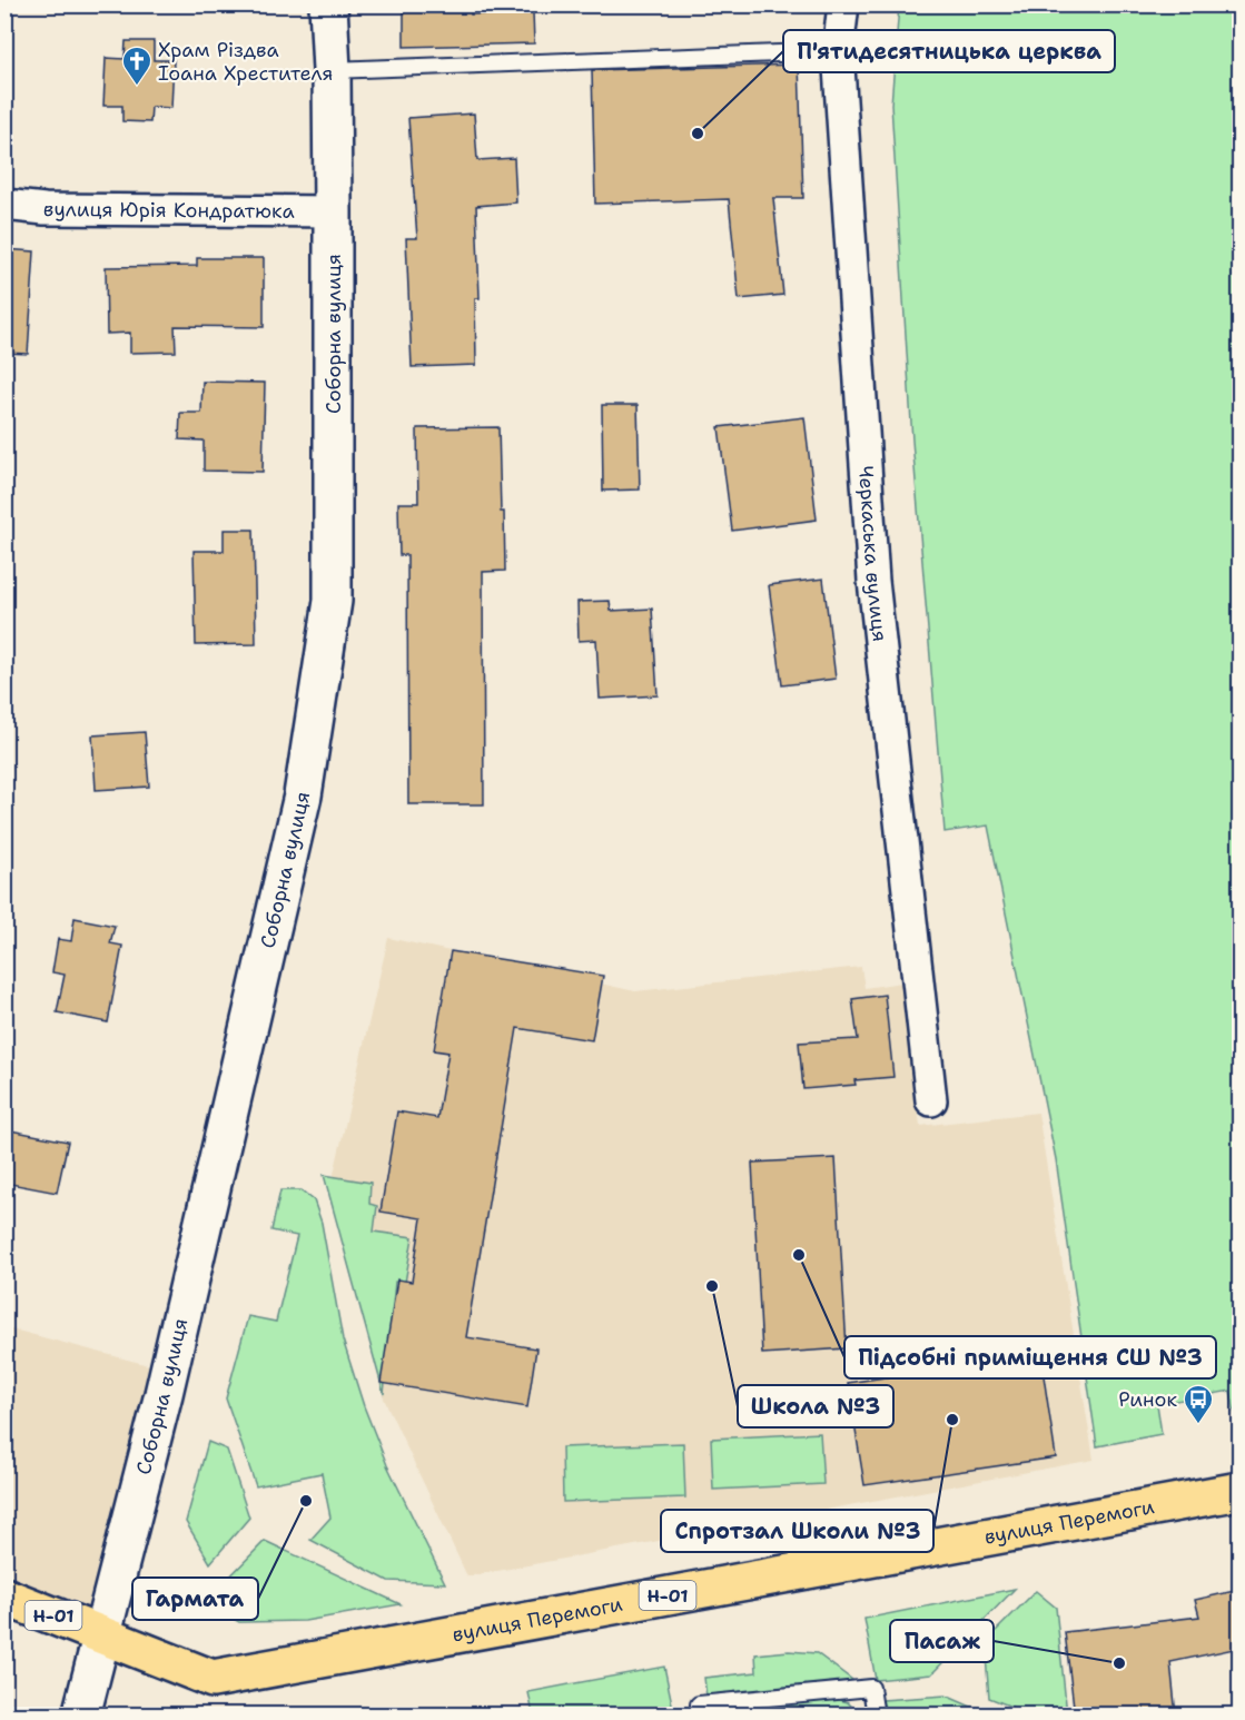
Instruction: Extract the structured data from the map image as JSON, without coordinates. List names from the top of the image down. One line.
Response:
{"streets":{"main road":["Соборна вулиця","вулиця Перемоги","Н-01"],"street":["вулиця Юрія Кондратюка","Черкаська вулиця"]},"crossings":[["вулиця Юрія Кондратюка","Соборна вулиця"],["Соборна вулиця","вулиця Перемоги"]],"places":{"church":["Храм Різдва Іоана Хрестителя"],"other":["П'ятидесятницька церква","Підсобні приміщення СШ №3","Школа №3","Спротзал Школи №3","Гармата","Пасаж"],"bus stop":["Ринок"]}}
